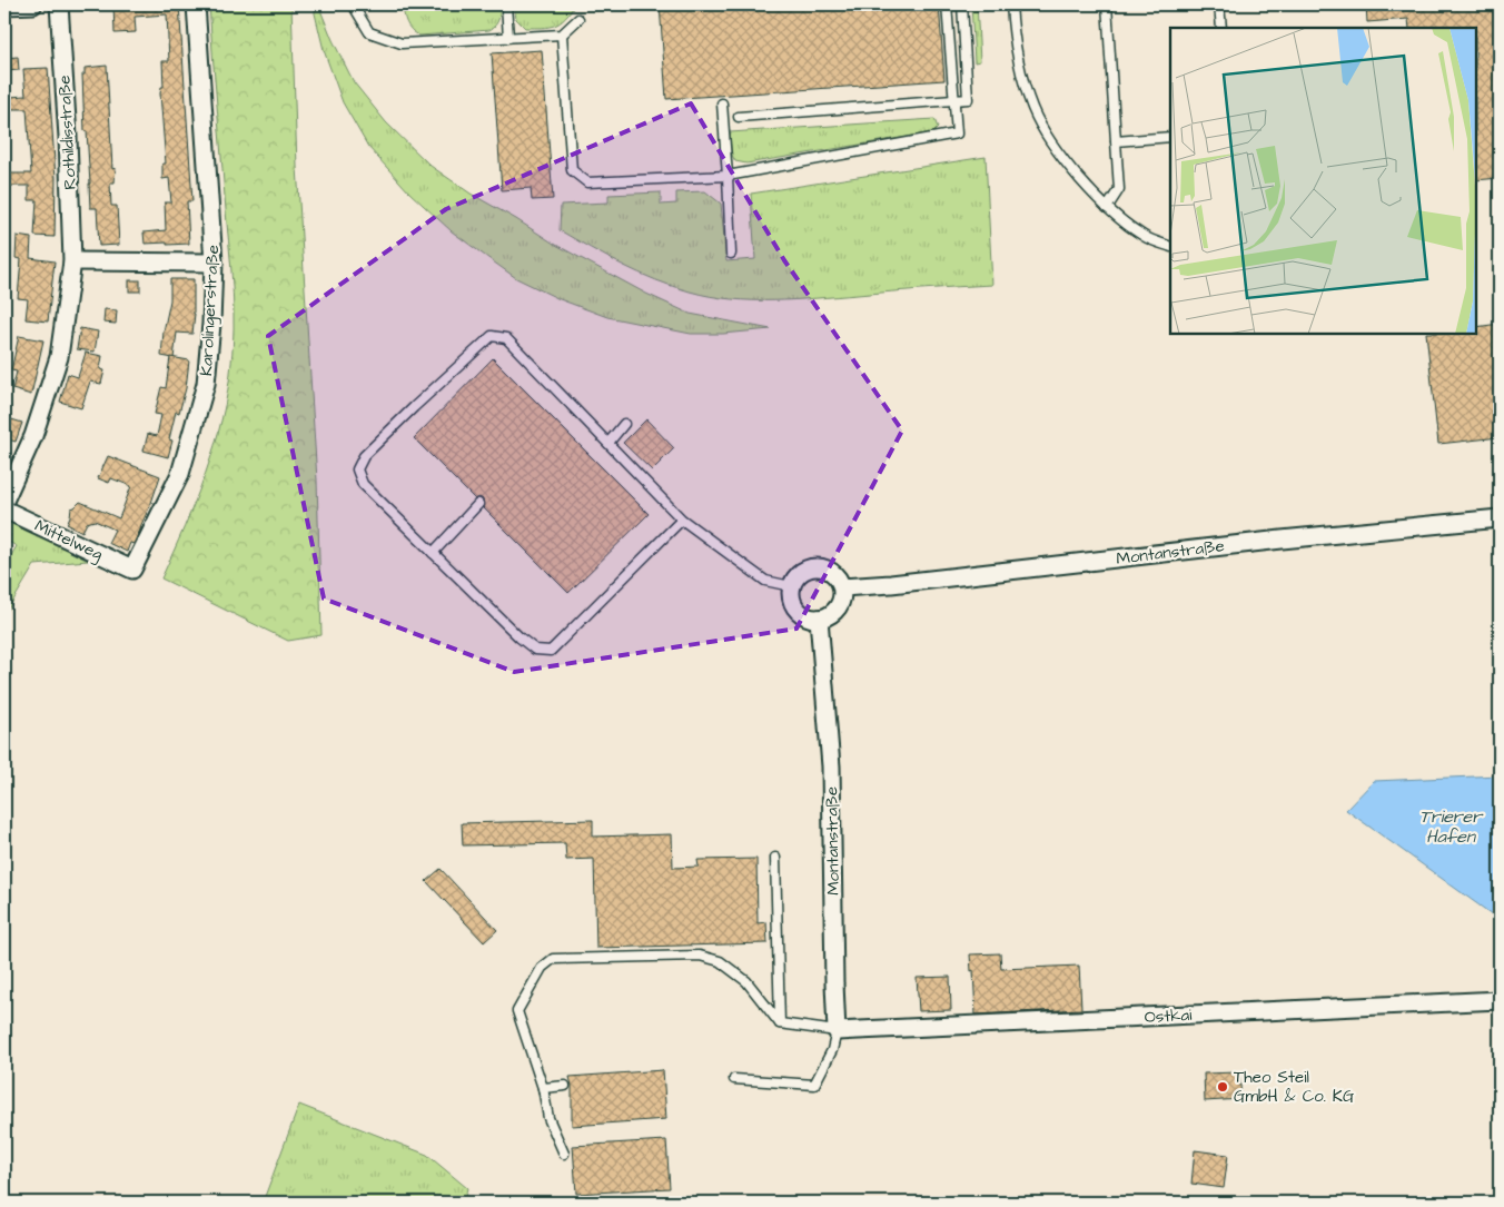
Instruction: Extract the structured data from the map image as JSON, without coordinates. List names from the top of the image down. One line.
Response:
{"streets":{"street":["Rothildisstraße","Karolingerstraße","Mittelweg","Montanstraße","Ostkai"]},"crossings":[["Karolingerstraße","Mittelweg"],["Montanstraße","Ostkai"]],"water":["Trierer Hafen"],"places":["Theo Steil GmbH & Co. KG"]}
